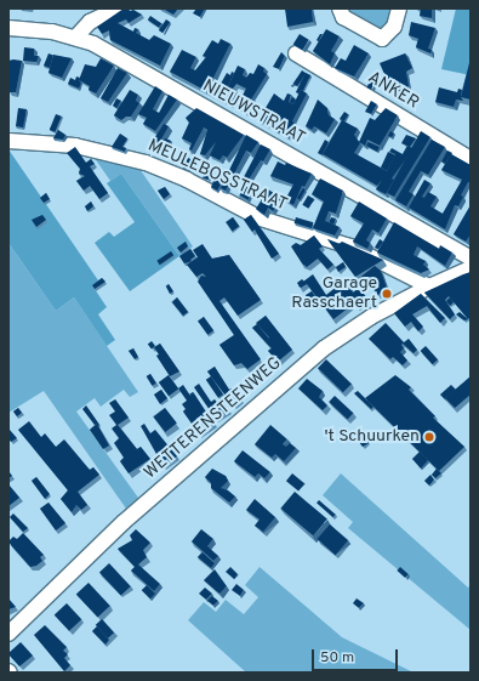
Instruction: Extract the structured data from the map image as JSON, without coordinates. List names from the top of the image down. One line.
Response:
{"streets":{"street":["ANKER","NIEUWSTRAAT","MEULEBOSSTRAAT","WETTERENSTEENWEG"]},"crossings":[["MEULEBOSSTRAAT","WETTERENSTEENWEG"]],"places":["Garage Rasschaert","'t Schuurken"],"scale_bar":"50 m"}
